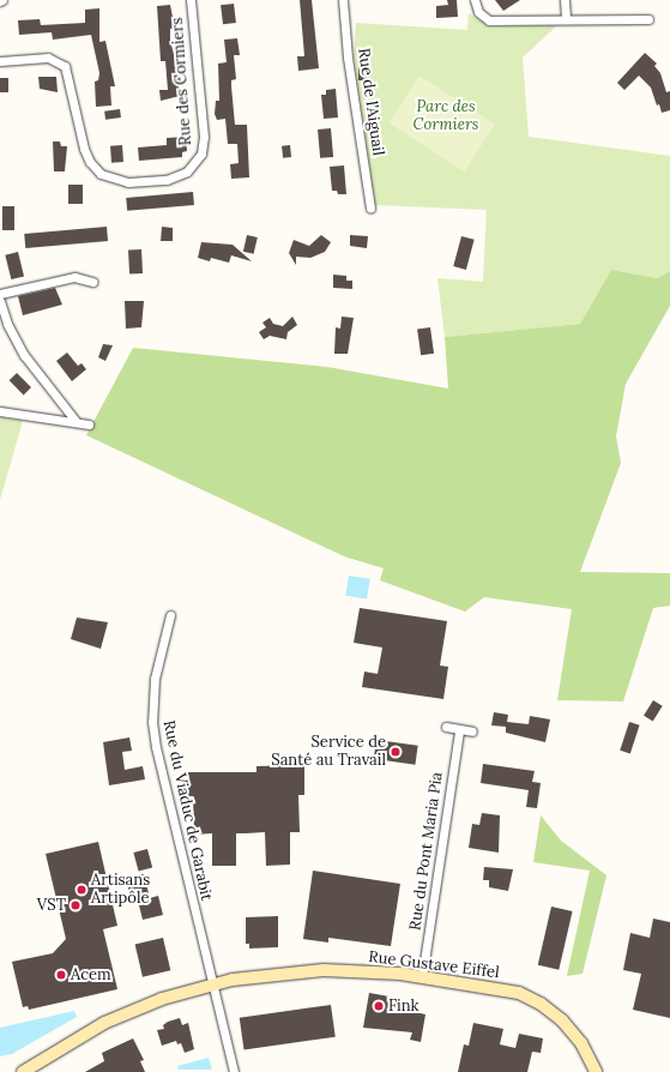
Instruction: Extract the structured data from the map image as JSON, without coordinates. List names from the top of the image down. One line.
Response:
{"streets":{"street":["Rue des Cormiers","Rue de l’Aiguail","Rue du Viaduc de Garabit","Rue du Pont Maria Pia","Rue Gustave Eiffel"]},"crossings":[["Rue du Viaduc de Garabit","Rue Gustave Eiffel"],["Rue du Pont Maria Pia","Rue Gustave Eiffel"]],"parks":["Parc des Cormiers"],"places":["Service de Santé au Travail","Artisans Artipôle","VST","Acem","Fink"]}
